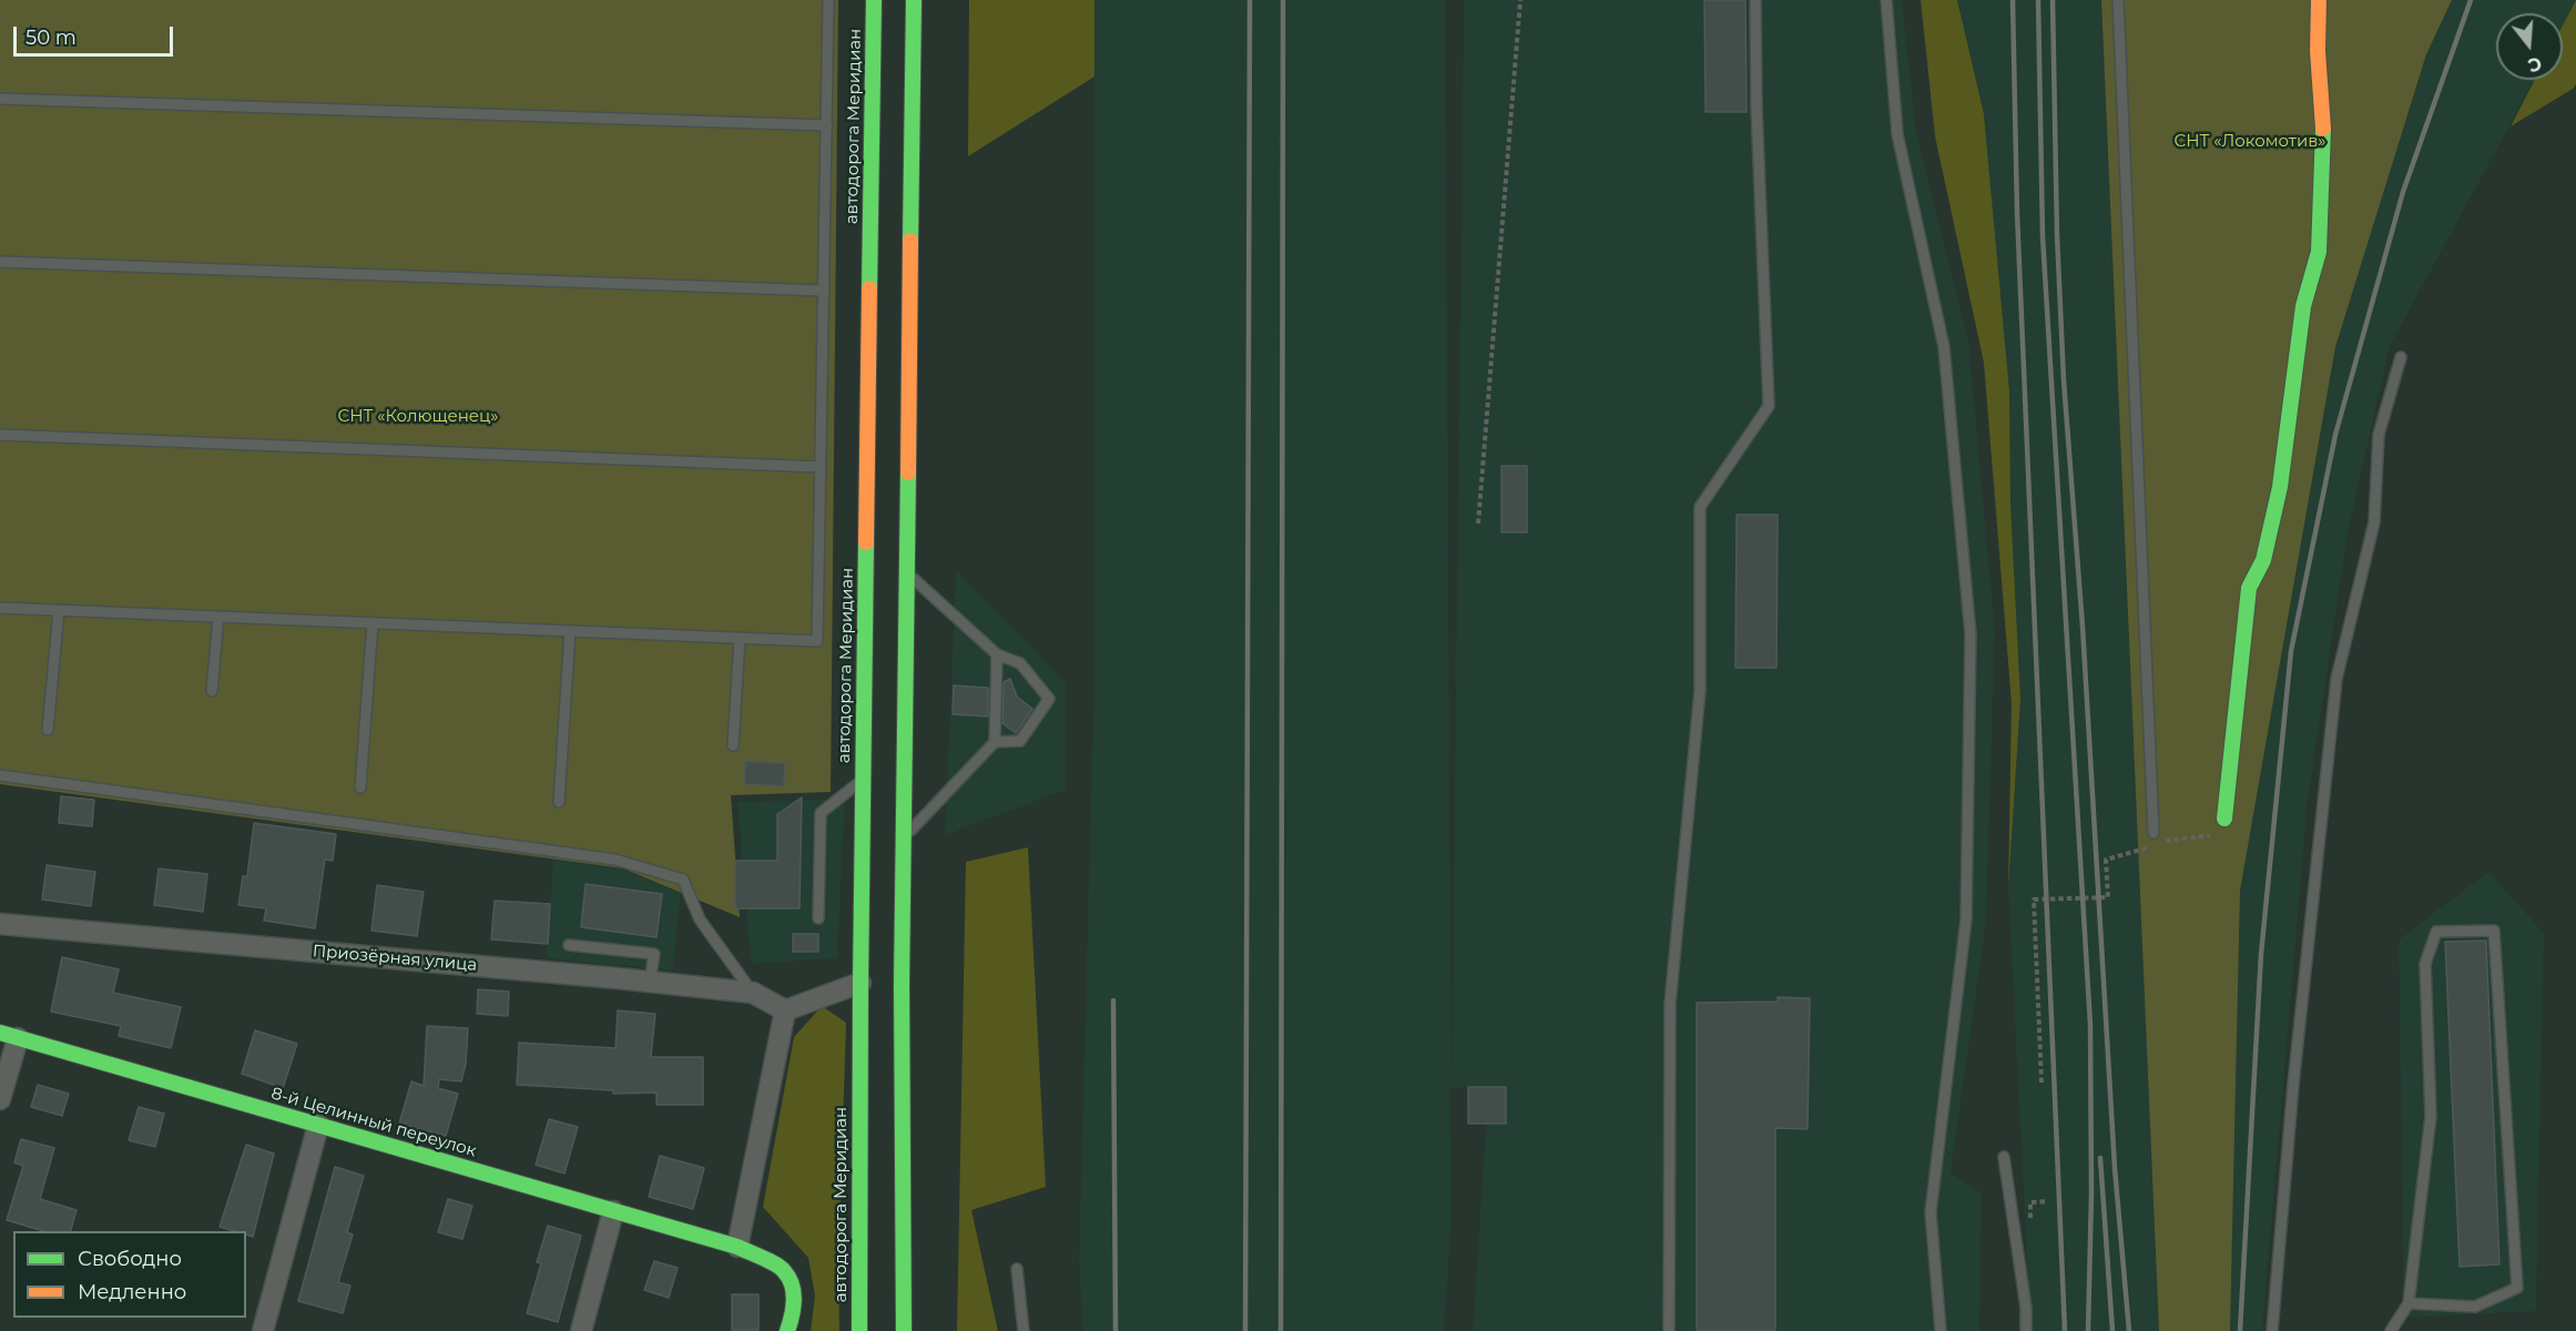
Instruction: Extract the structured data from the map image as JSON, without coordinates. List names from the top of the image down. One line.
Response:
{"streets":{"main road":["автодорога Меридиан","8-й Целинный переулок"],"street":["Приозёрная улица"]},"parks":["СНТ «Локомотив»","СНТ «Колющенец»"],"legend":["Свободно","Медленно"],"scale_bar":"50 m","north":"bottom"}
